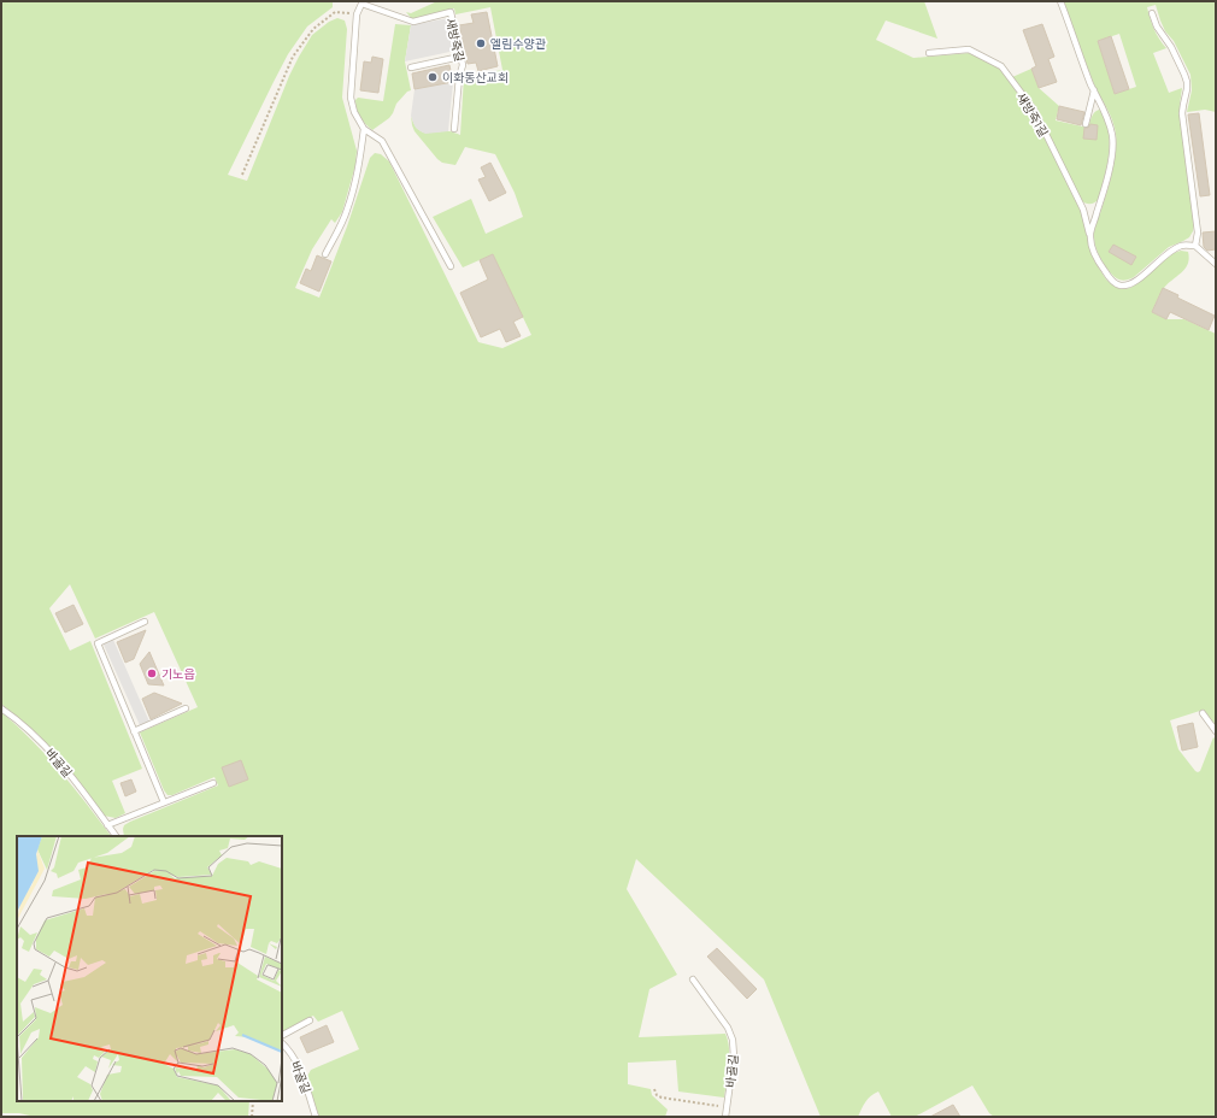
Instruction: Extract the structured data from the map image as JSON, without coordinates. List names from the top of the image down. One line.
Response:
{"streets":{"lane":["새방죽길","새방죽1길","바골길"]},"places":["엘림수양관","이화동산교회","기노읍"]}
